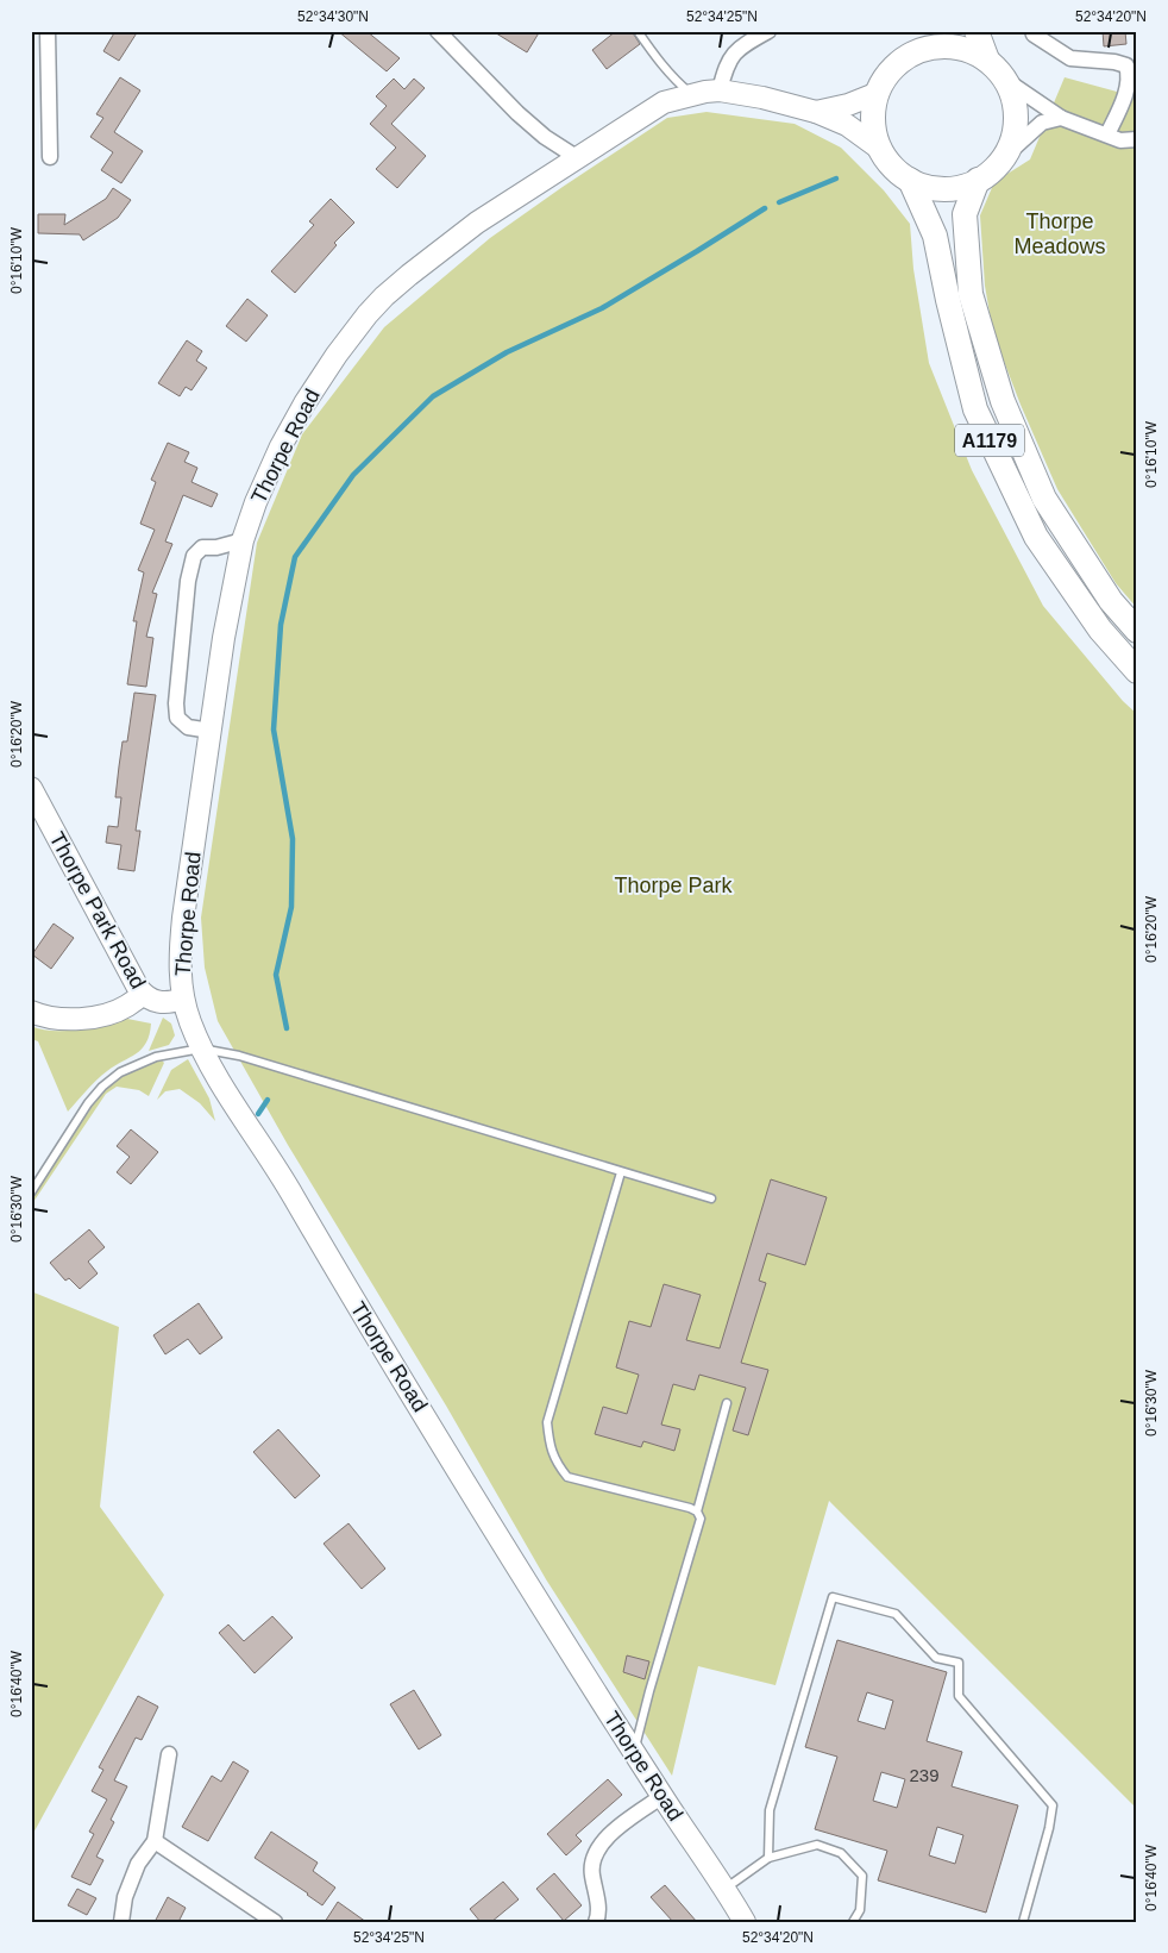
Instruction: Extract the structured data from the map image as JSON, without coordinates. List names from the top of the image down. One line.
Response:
{"streets":{"main road":["A1179"],"street":["Thorpe Road","Thorpe Park Road"]},"crossings":[["A1179","Thorpe Road"],["Thorpe Road","Thorpe Park Road"]],"parks":["Thorpe Meadows","Thorpe Park"],"house_numbers":["239"],"coordinates":["52°34'30\"N","52°34'25\"N","52°34'20\"N","0°16'10\"W","0°16'20\"W","0°16'30\"W","0°16'40\"W"]}
